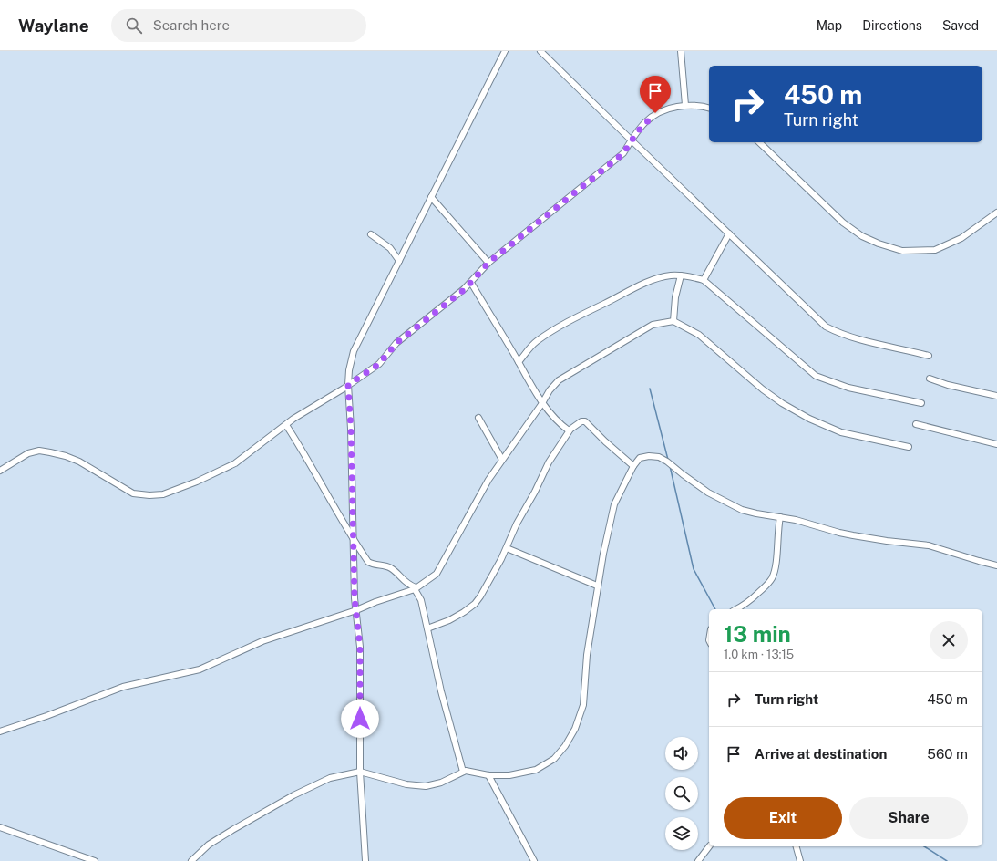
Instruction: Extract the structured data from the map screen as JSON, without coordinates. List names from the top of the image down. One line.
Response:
{"page":{"header":"Waylane","search":"Search here","nav":["Map","Directions","Saved"],"turn":["450 m","Turn right"],"heading":["13 min","1.0 km · 13:15"],"list":[{"name":"Turn right","value":"450 m"},{"name":"Arrive at destination","value":"560 m"}],"buttons":["Exit","Share"]}}
